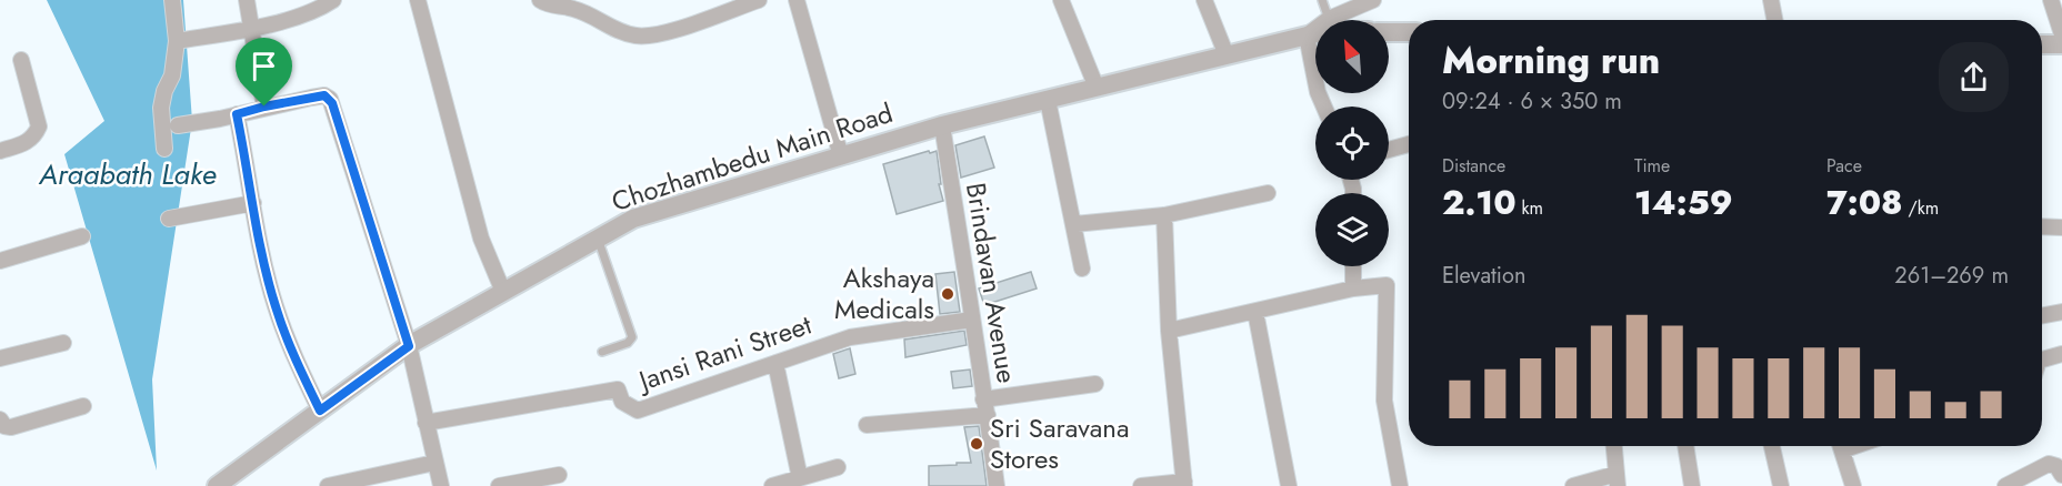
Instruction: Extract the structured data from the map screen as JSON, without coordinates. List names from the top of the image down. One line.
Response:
{"streets":{"street":["Chozhambedu Main Road","Brindavan Avenue","Jansi Rani Street"]},"crossings":[["Chozhambedu Main Road","Brindavan Avenue"],["Brindavan Avenue","Jansi Rani Street"]],"water":["Araabath Lake"],"places":["Akshaya Medicals","Sri Saravana Stores"],"north":"top left","page":{"heading":["Morning run","09:24 · 6 × 350 m"],"stats":[["Distance","2.10 km"],["Time","14:59"],["Pace","7:08 /km"]],"chart":["Elevation","261–269 m"]}}
